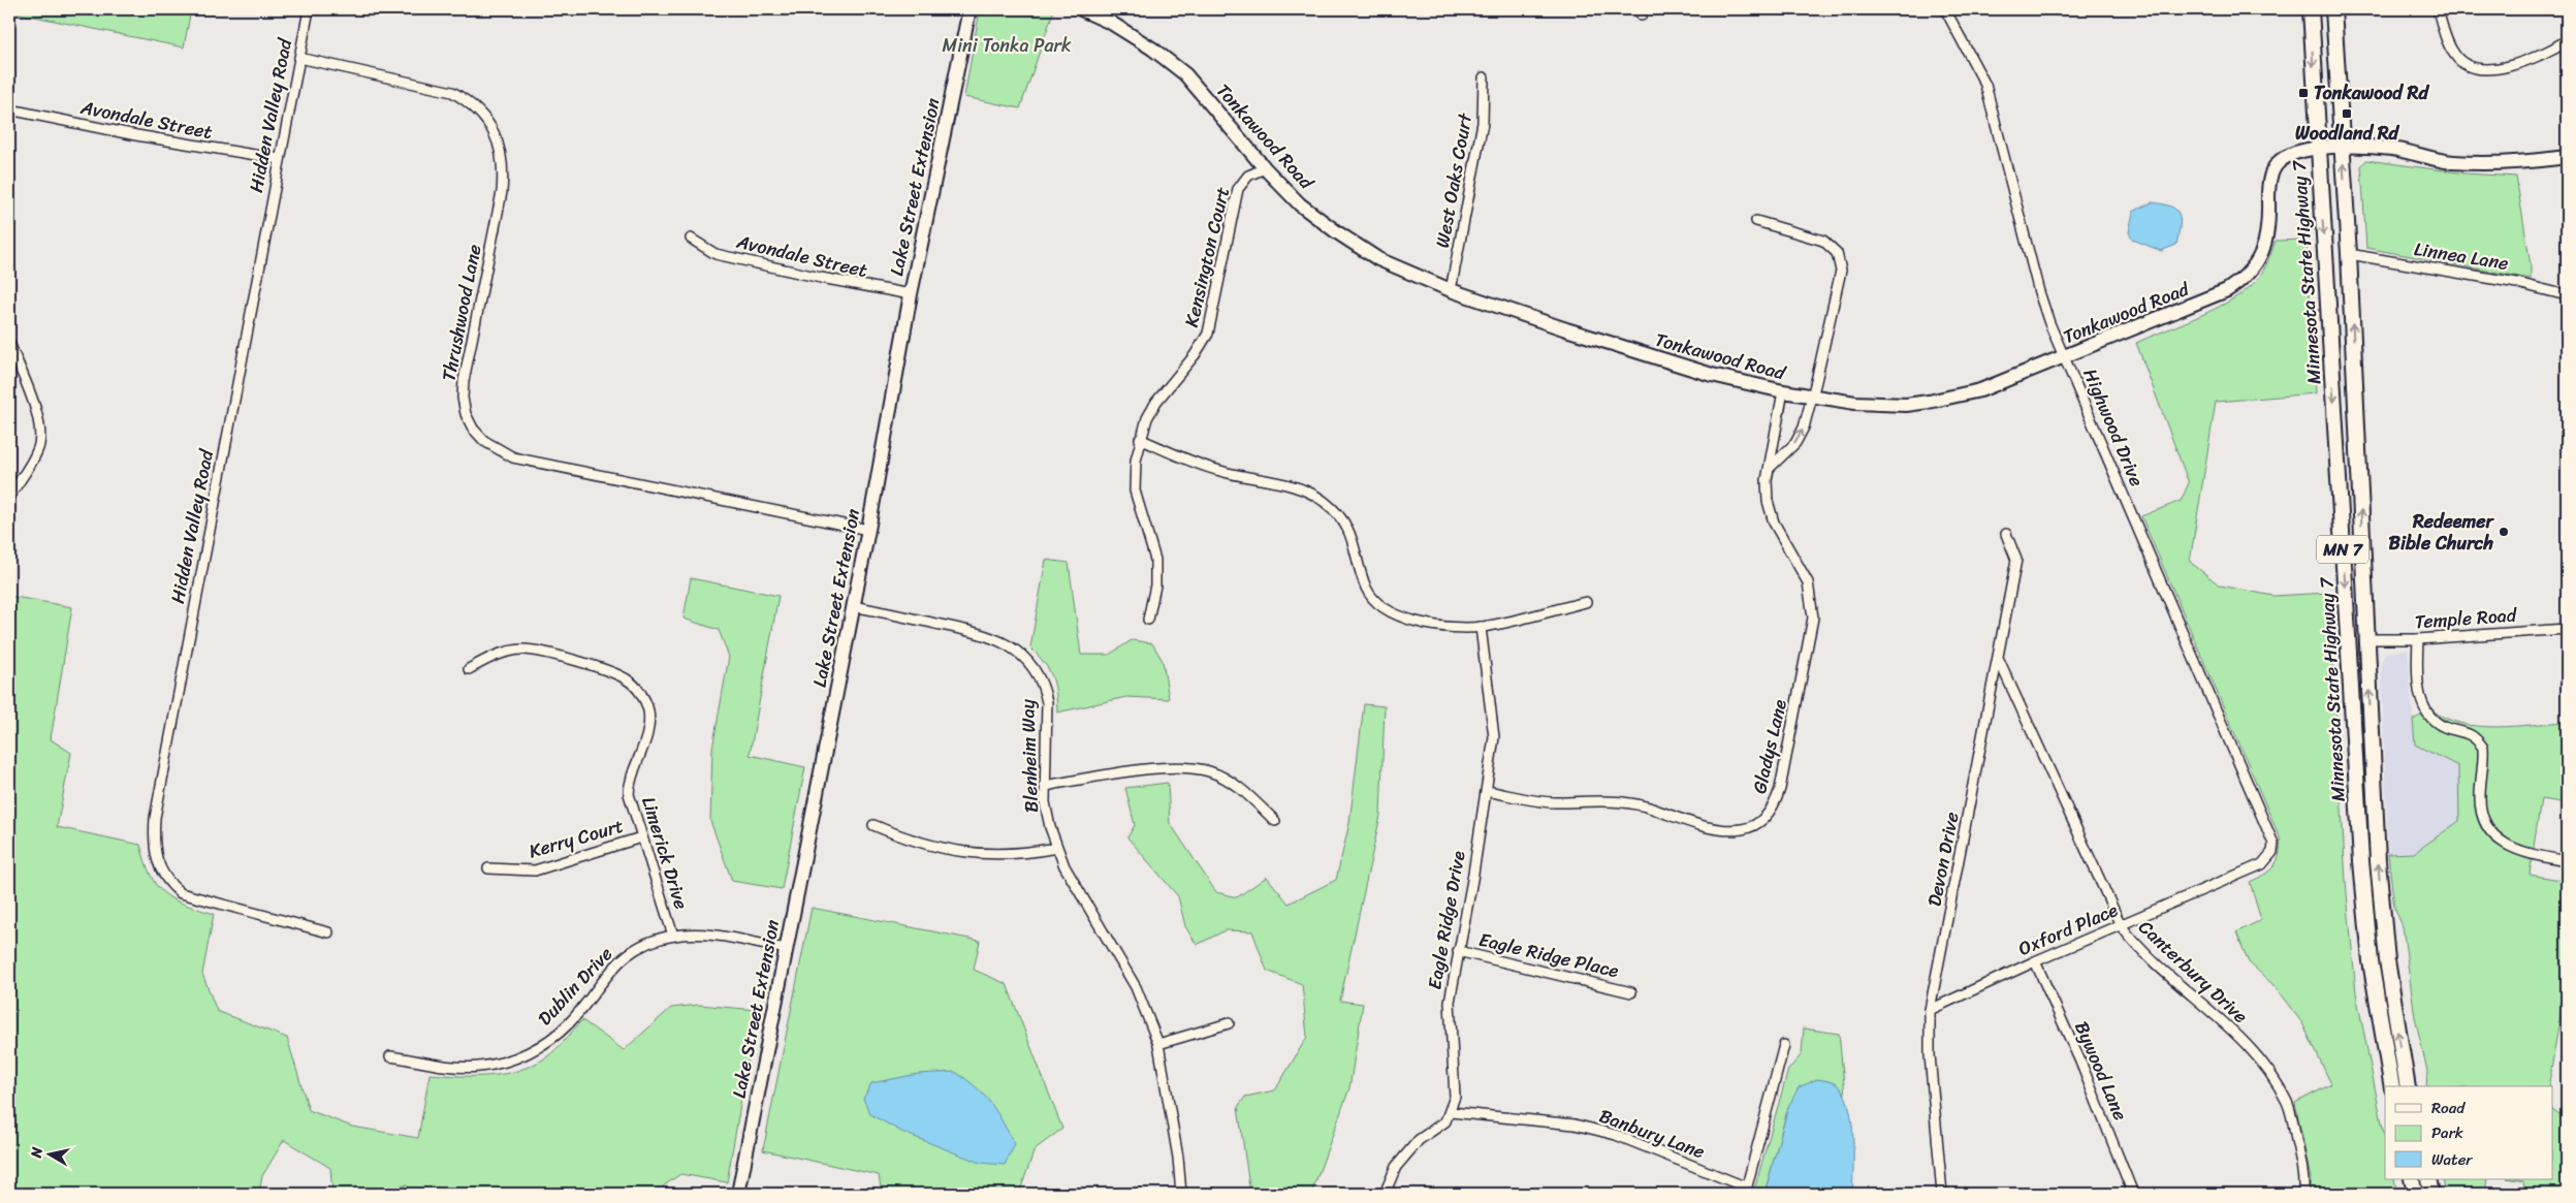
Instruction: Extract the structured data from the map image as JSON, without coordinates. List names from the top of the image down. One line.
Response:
{"streets":{"main road":["Minnesota State Highway 7","MN 7"],"street":["Hidden Valley Road","Avondale Street","Tonkawood Road","West Oaks Court","Lake Street Extension","Linnea Lane","Kensington Court","Thrushwood Lane","Highwood Drive","Temple Road","Gladys Lane","Blenheim Way","Kerry Court","Limerick Drive","Devon Drive","Eagle Ridge Drive","Oxford Place","Eagle Ridge Place","Canterbury Drive","Dublin Drive","Bywood Lane","Banbury Lane"]},"crossings":[["Hidden Valley Road","Avondale Street"],["Hidden Valley Road","Thrushwood Lane"],["Avondale Street","Lake Street Extension"],["Tonkawood Road","West Oaks Court"],["Tonkawood Road","Kensington Court"],["Tonkawood Road","Minnesota State Highway 7"],["Tonkawood Road","Highwood Drive"],["Tonkawood Road","Gladys Lane"],["Lake Street Extension","Thrushwood Lane"],["Lake Street Extension","Blenheim Way"],["Lake Street Extension","Dublin Drive"],["Linnea Lane","Minnesota State Highway 7"],["Minnesota State Highway 7","Temple Road"],["Highwood Drive","Oxford Place"],["Gladys Lane","Eagle Ridge Drive"],["Kerry Court","Limerick Drive"],["Limerick Drive","Dublin Drive"],["Devon Drive","Oxford Place"],["Devon Drive","Canterbury Drive"],["Eagle Ridge Drive","Eagle Ridge Place"],["Eagle Ridge Drive","Banbury Lane"],["Oxford Place","Canterbury Drive"],["Oxford Place","Bywood Lane"]],"parks":["Mini Tonka Park"],"places":{"transit":["Tonkawood Rd","Woodland Rd"],"other":["Redeemer Bible Church"]},"legend":["Road","Park","Water"],"north":"left"}
